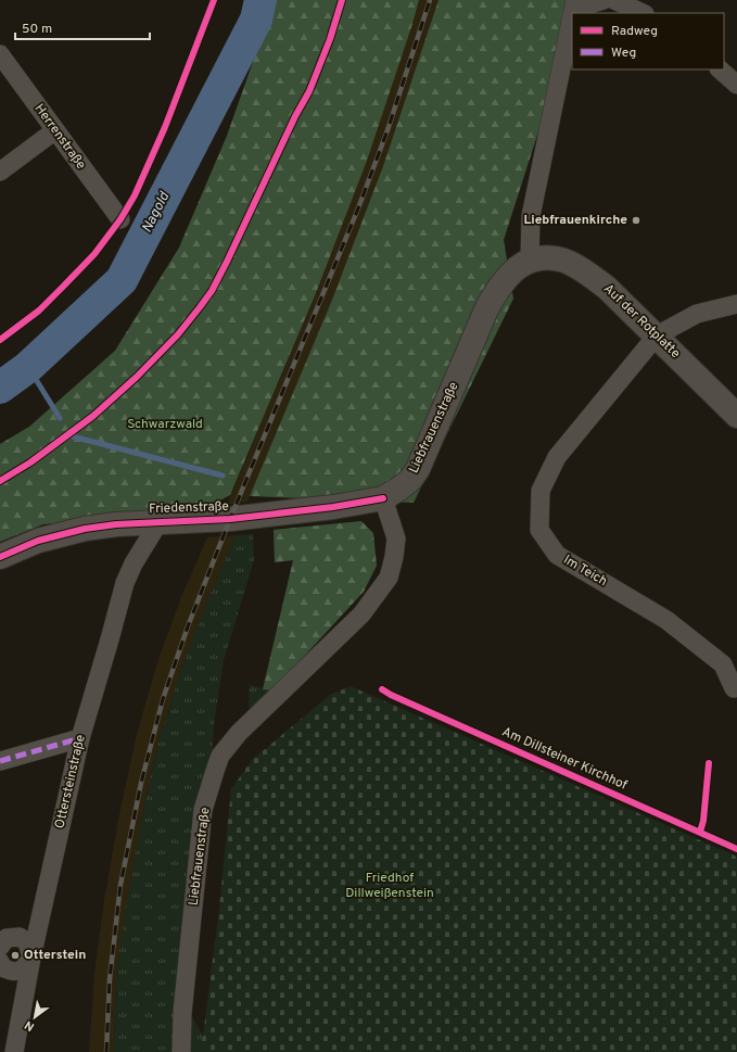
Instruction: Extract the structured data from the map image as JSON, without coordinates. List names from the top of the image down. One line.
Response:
{"streets":{"street":["Herrenstraße","Auf der Rotplatte","Liebfrauenstraße","Friedenstraße","Im Teich","Ottersteinstraße"],"cycle path":["Am Dillsteiner Kirchhof"]},"crossings":[["Auf der Rotplatte","Liebfrauenstraße"],["Auf der Rotplatte","Im Teich"],["Liebfrauenstraße","Friedenstraße"],["Friedenstraße","Ottersteinstraße"]],"water":["Nagold"],"parks":["Schwarzwald","Friedhof Dillweißenstein"],"places":["Liebfrauenkirche","Otterstein"],"legend":["Radweg","Weg"],"scale_bar":"50 m","north":"bottom left"}
